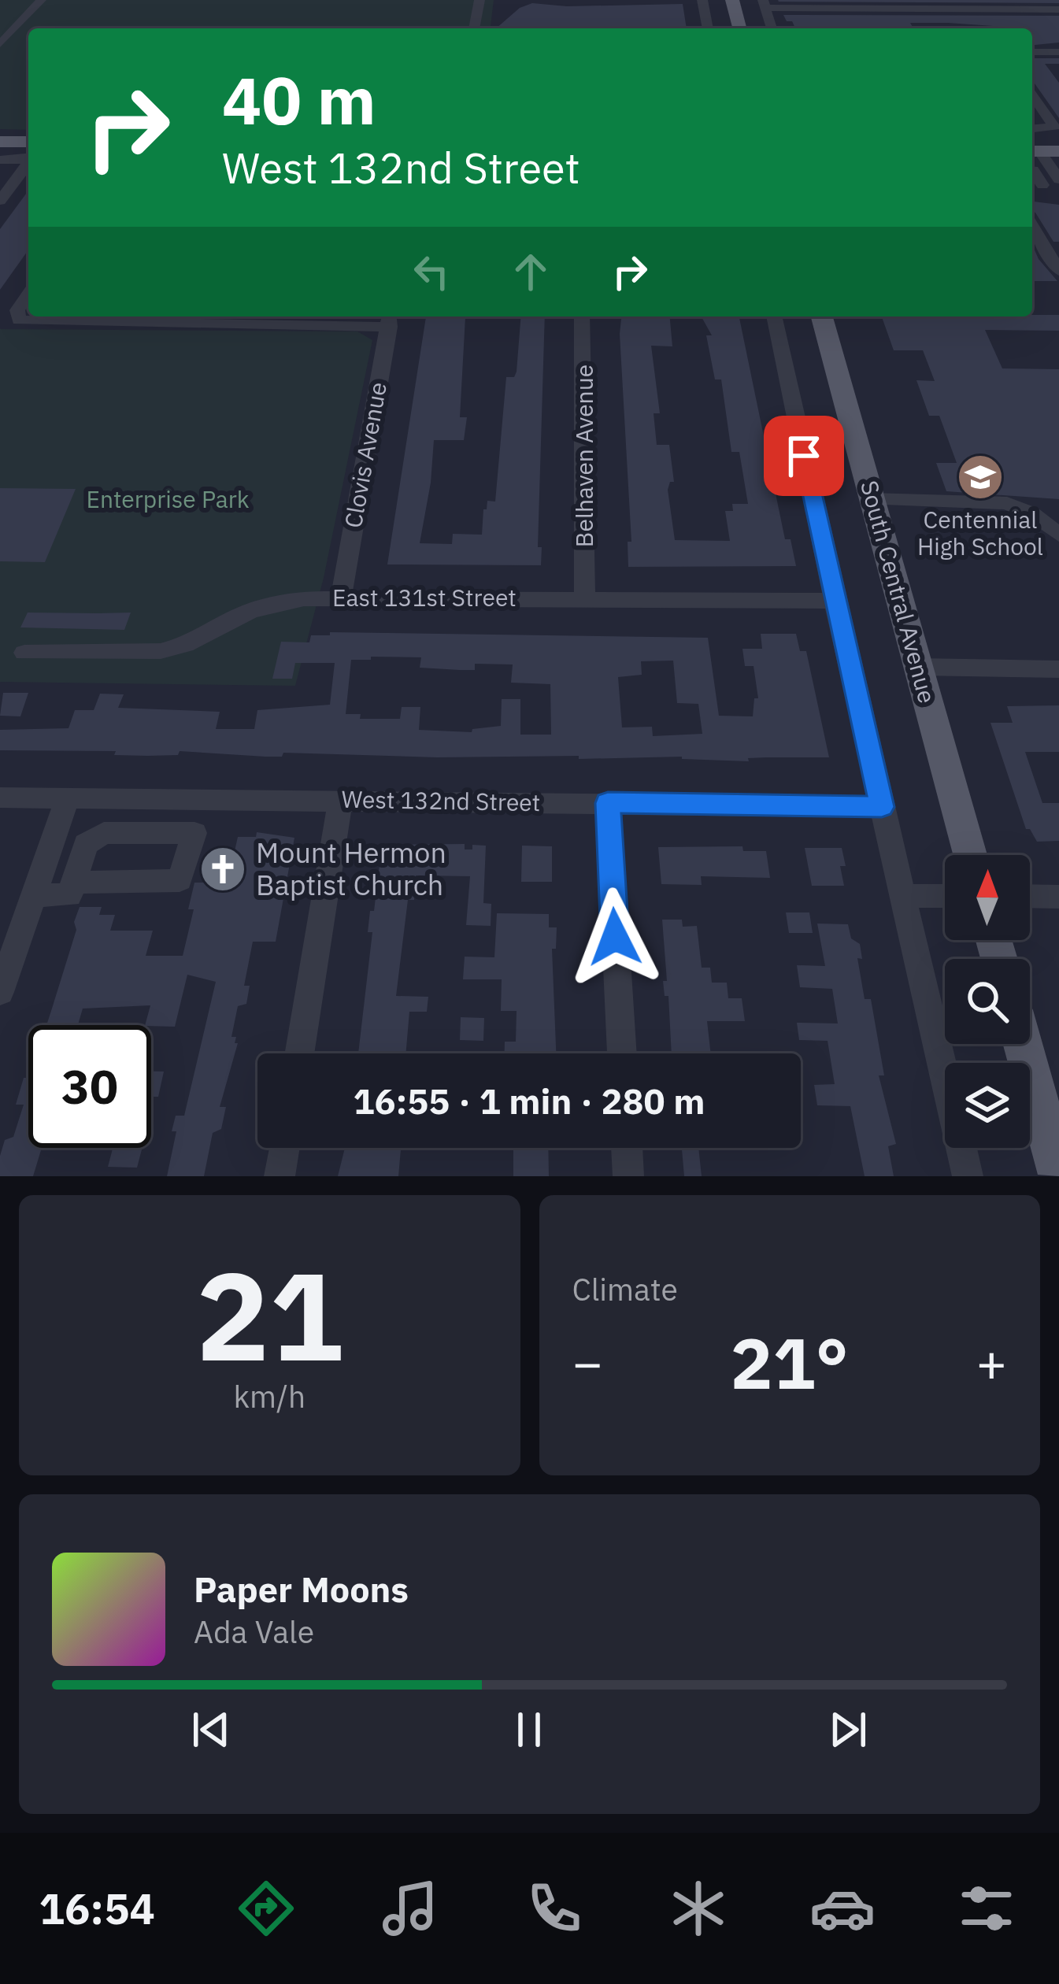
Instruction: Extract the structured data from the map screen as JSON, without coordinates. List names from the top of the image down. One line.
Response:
{"streets":{"main road":["South Central Avenue"],"street":["Clovis Avenue","Belhaven Avenue","East 131st Street","West 132nd Street"]},"crossings":[["Clovis Avenue","East 131st Street"],["Belhaven Avenue","East 131st Street"]],"parks":["Enterprise Park"],"places":{"school or university":["Centennial High School"],"church":["Mount Hermon Baptist Church"]},"north":"top","page":{"turn":["40 m","West 132nd Street"],"limit":"30","trip":"16:55 · 1 min · 280 m","tile":[["21","km/h"],"Climate"],"heat":["−","21°","+"],"song":["Paper Moons","Ada Vale"],"tabs":"16:54"}}
